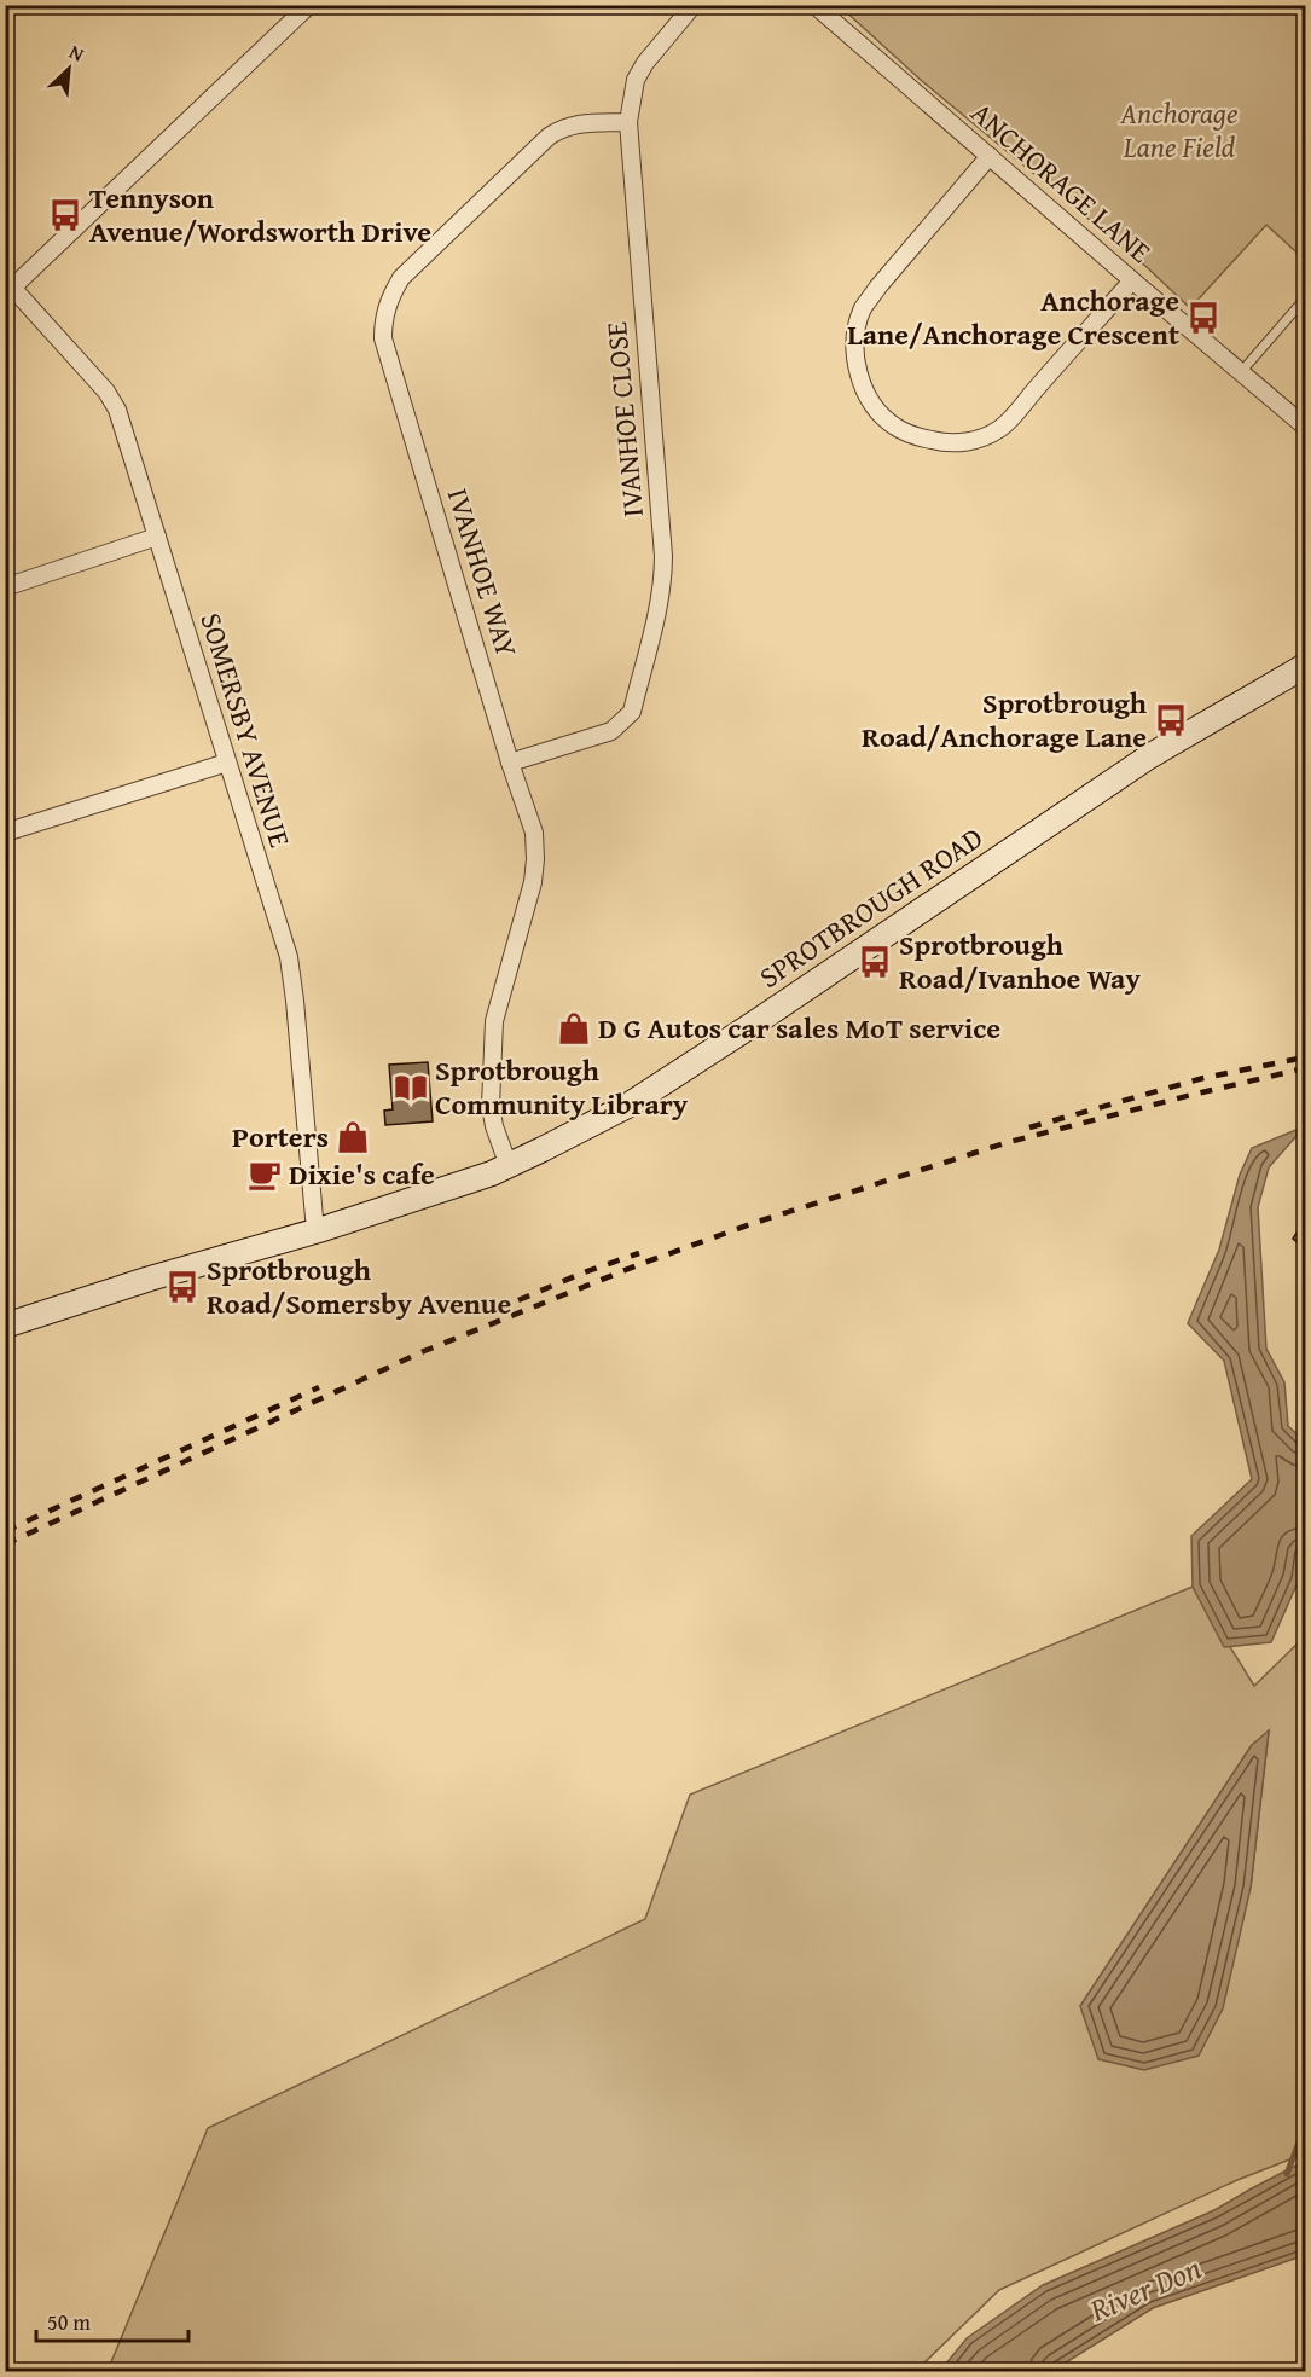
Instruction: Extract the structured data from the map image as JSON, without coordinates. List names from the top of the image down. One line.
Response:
{"streets":{"street":["ANCHORAGE LANE","IVANHOE CLOSE","IVANHOE WAY","SOMERSBY AVENUE","SPROTBROUGH ROAD"]},"crossings":[["IVANHOE CLOSE","IVANHOE WAY"],["IVANHOE WAY","SPROTBROUGH ROAD"],["SOMERSBY AVENUE","SPROTBROUGH ROAD"]],"water":["River Don"],"parks":["Anchorage Lane Field"],"places":{"bus stop":["Tennyson Avenue/Wordsworth Drive","Anchorage Lane/Anchorage Crescent","Sprotbrough Road/Anchorage Lane","Sprotbrough Road/Ivanhoe Way","Sprotbrough Road/Somersby Avenue"],"shop":["D G Autos car sales MoT service","Porters"],"library":["Sprotbrough Community Library"],"cafe":["Dixie's cafe"]},"scale_bar":"50 m","north":"top right"}
